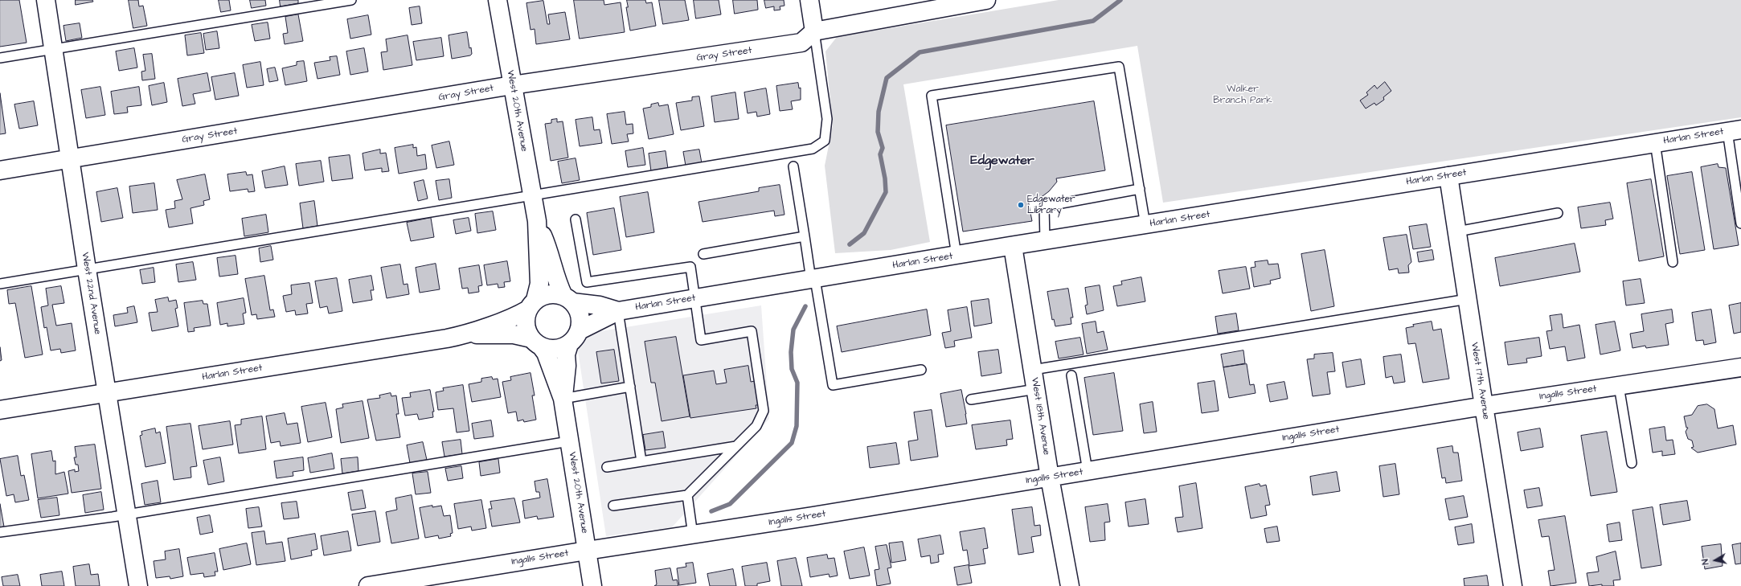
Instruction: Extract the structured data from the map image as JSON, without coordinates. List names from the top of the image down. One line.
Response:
{"streets":{"street":["Gray Street","West 20th Avenue","Harlan Street","West 22nd Avenue","West 17th Avenue","Ingalls Street","West 18th Avenue"]},"crossings":[["Gray Street","West 20th Avenue"],["Gray Street","West 22nd Avenue"],["West 20th Avenue","Harlan Street"],["West 20th Avenue","Ingalls Street"],["Harlan Street","West 22nd Avenue"],["Harlan Street","West 17th Avenue"],["Harlan Street","West 18th Avenue"],["West 17th Avenue","Ingalls Street"],["Ingalls Street","West 18th Avenue"]],"districts":["Edgewater"],"parks":["Walker Branch Park"],"places":["Edgewater Library"],"north":"left"}
